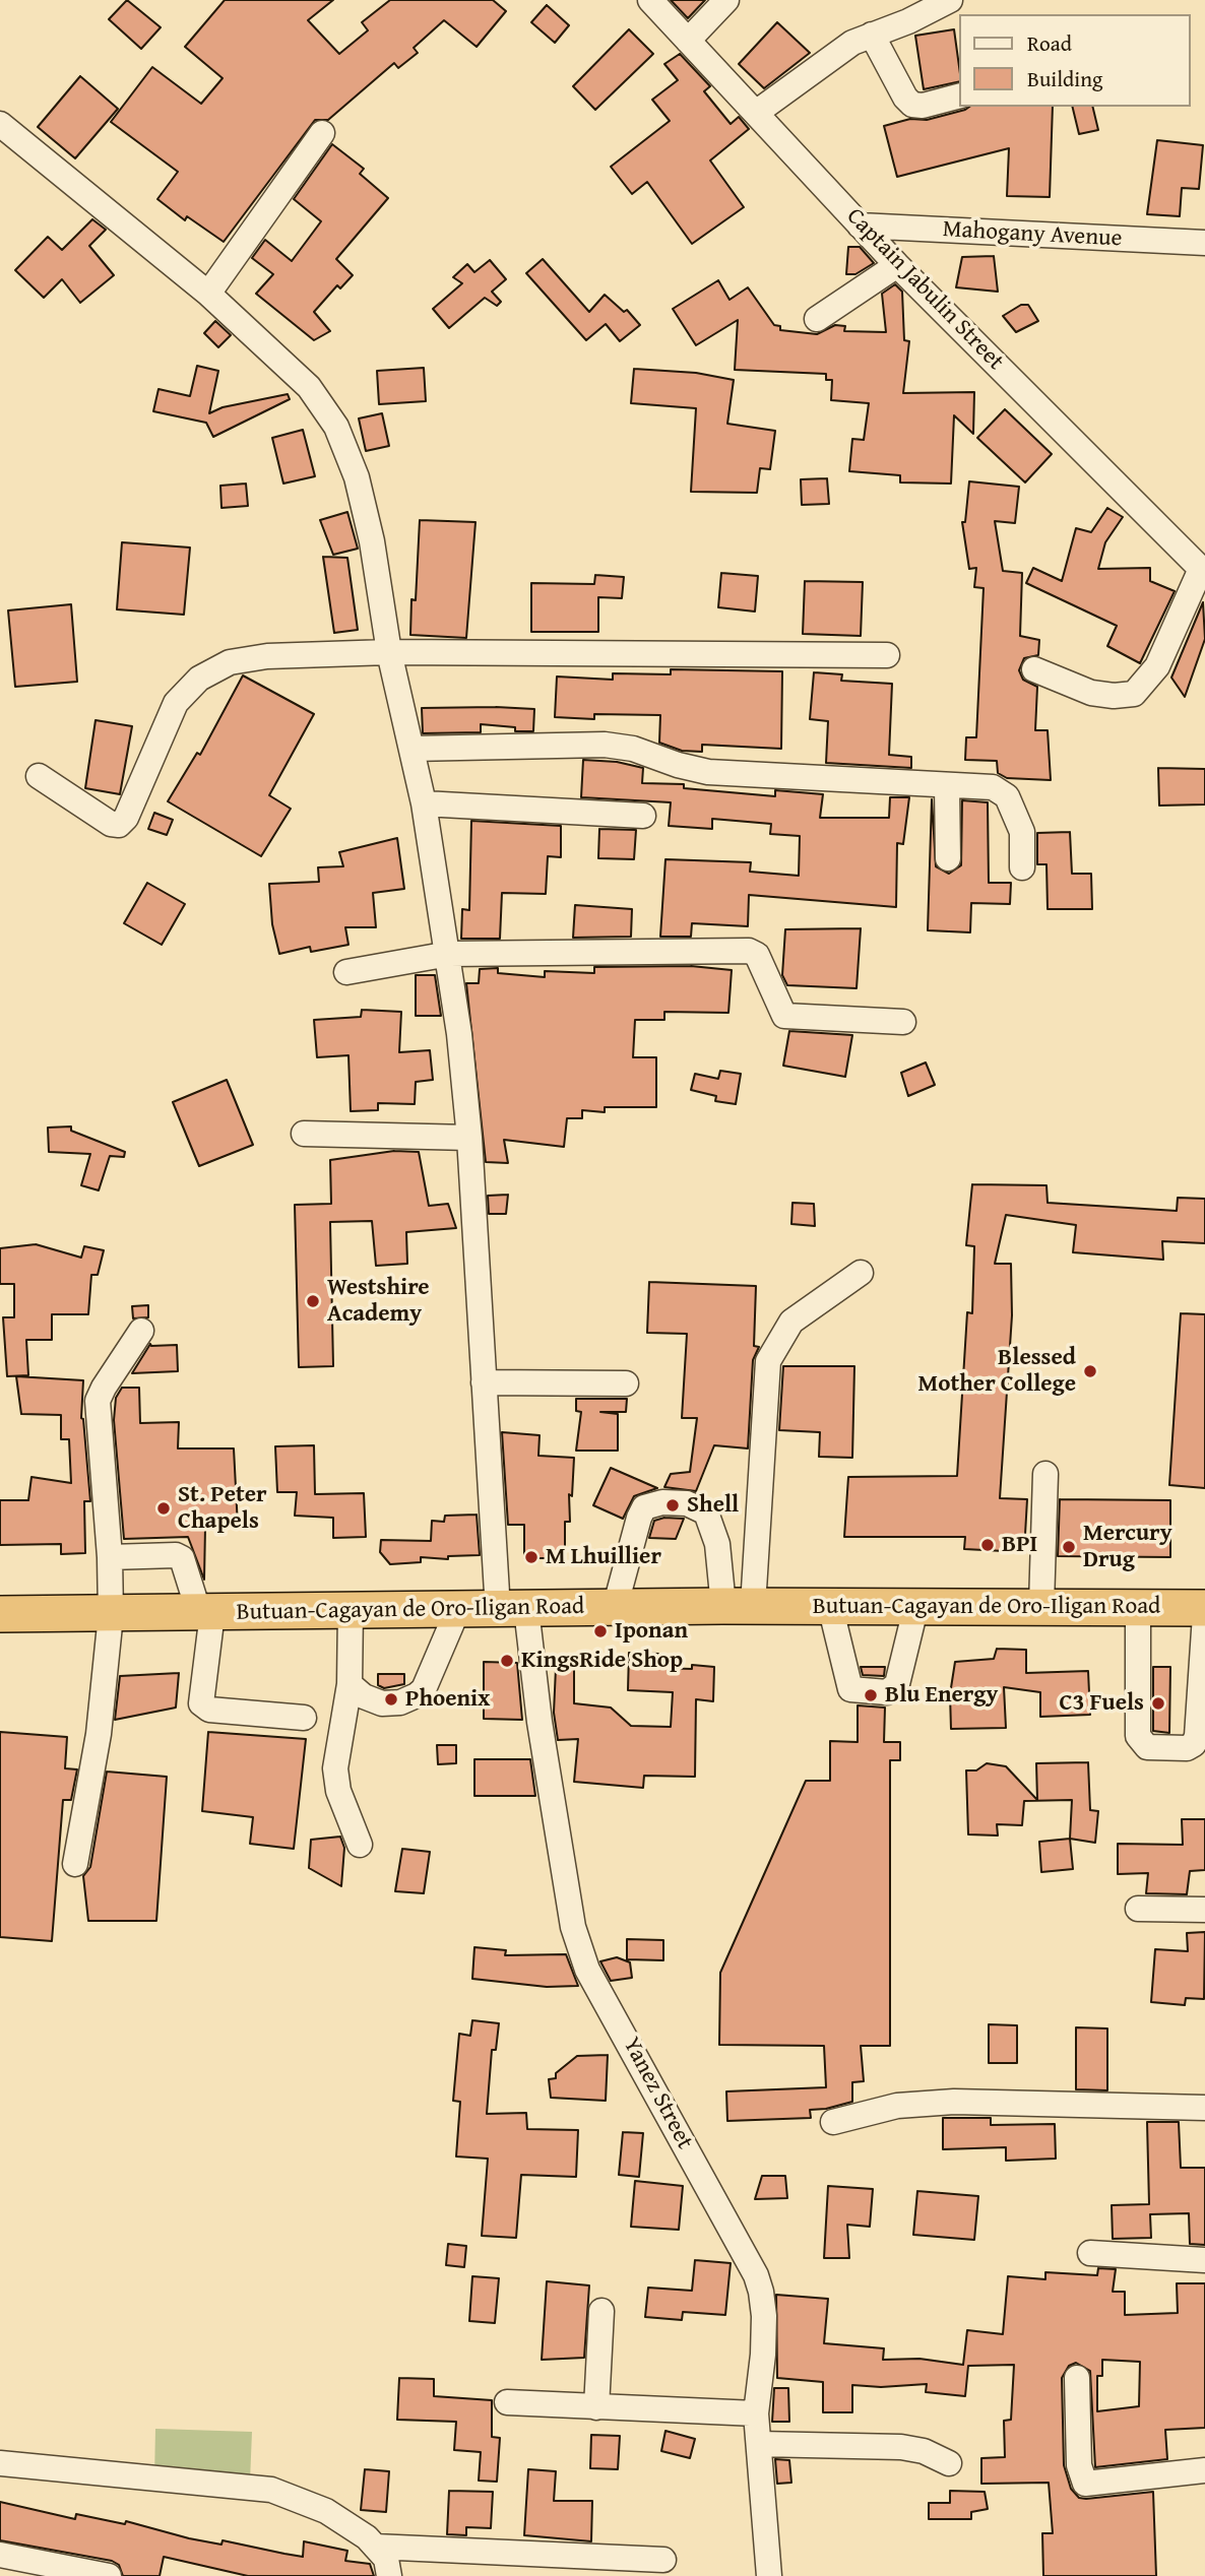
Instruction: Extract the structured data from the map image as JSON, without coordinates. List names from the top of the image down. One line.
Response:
{"streets":{"highway":["Butuan-Cagayan de Oro-Iligan Road"],"street":["Mahogany Avenue","Captain Jabulin Street","Yanez Street"]},"crossings":[["Mahogany Avenue","Captain Jabulin Street"],["Butuan-Cagayan de Oro-Iligan Road","Yanez Street"]],"places":["Westshire Academy","Blessed Mother College","Shell","St. Peter Chapels","BPI","Mercury Drug","M Lhuillier","Iponan","KingsRide Shop","Blu Energy","Phoenix","C3 Fuels"],"legend":["Road","Building"]}
